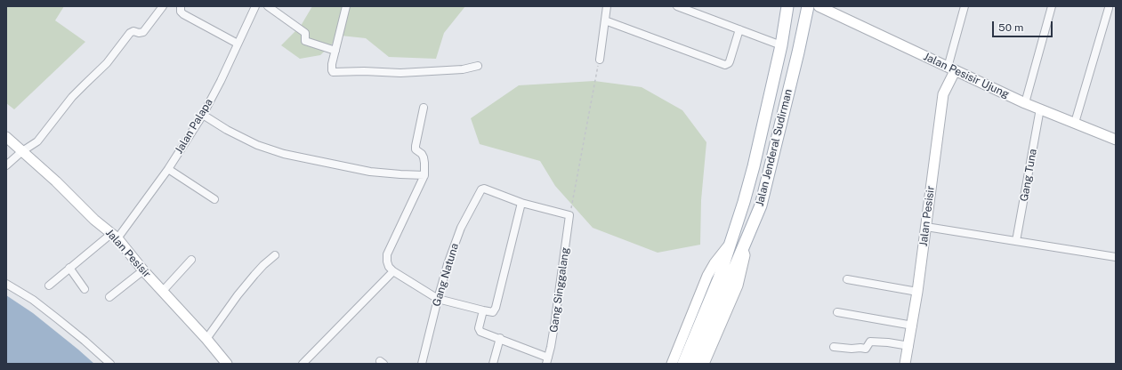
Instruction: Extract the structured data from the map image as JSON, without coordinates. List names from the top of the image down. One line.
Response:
{"streets":{"main road":["Jalan Jenderal Sudirman"],"street":["Jalan Pesisir Ujung","Jalan Palapa","Gang Tuna","Jalan Pesisir","Gang Natuna","Gang Singgalang"]},"crossings":[["Jalan Pesisir Ujung","Gang Tuna"],["Jalan Pesisir Ujung","Jalan Pesisir"],["Jalan Palapa","Jalan Pesisir"]],"scale_bar":"50 m"}
